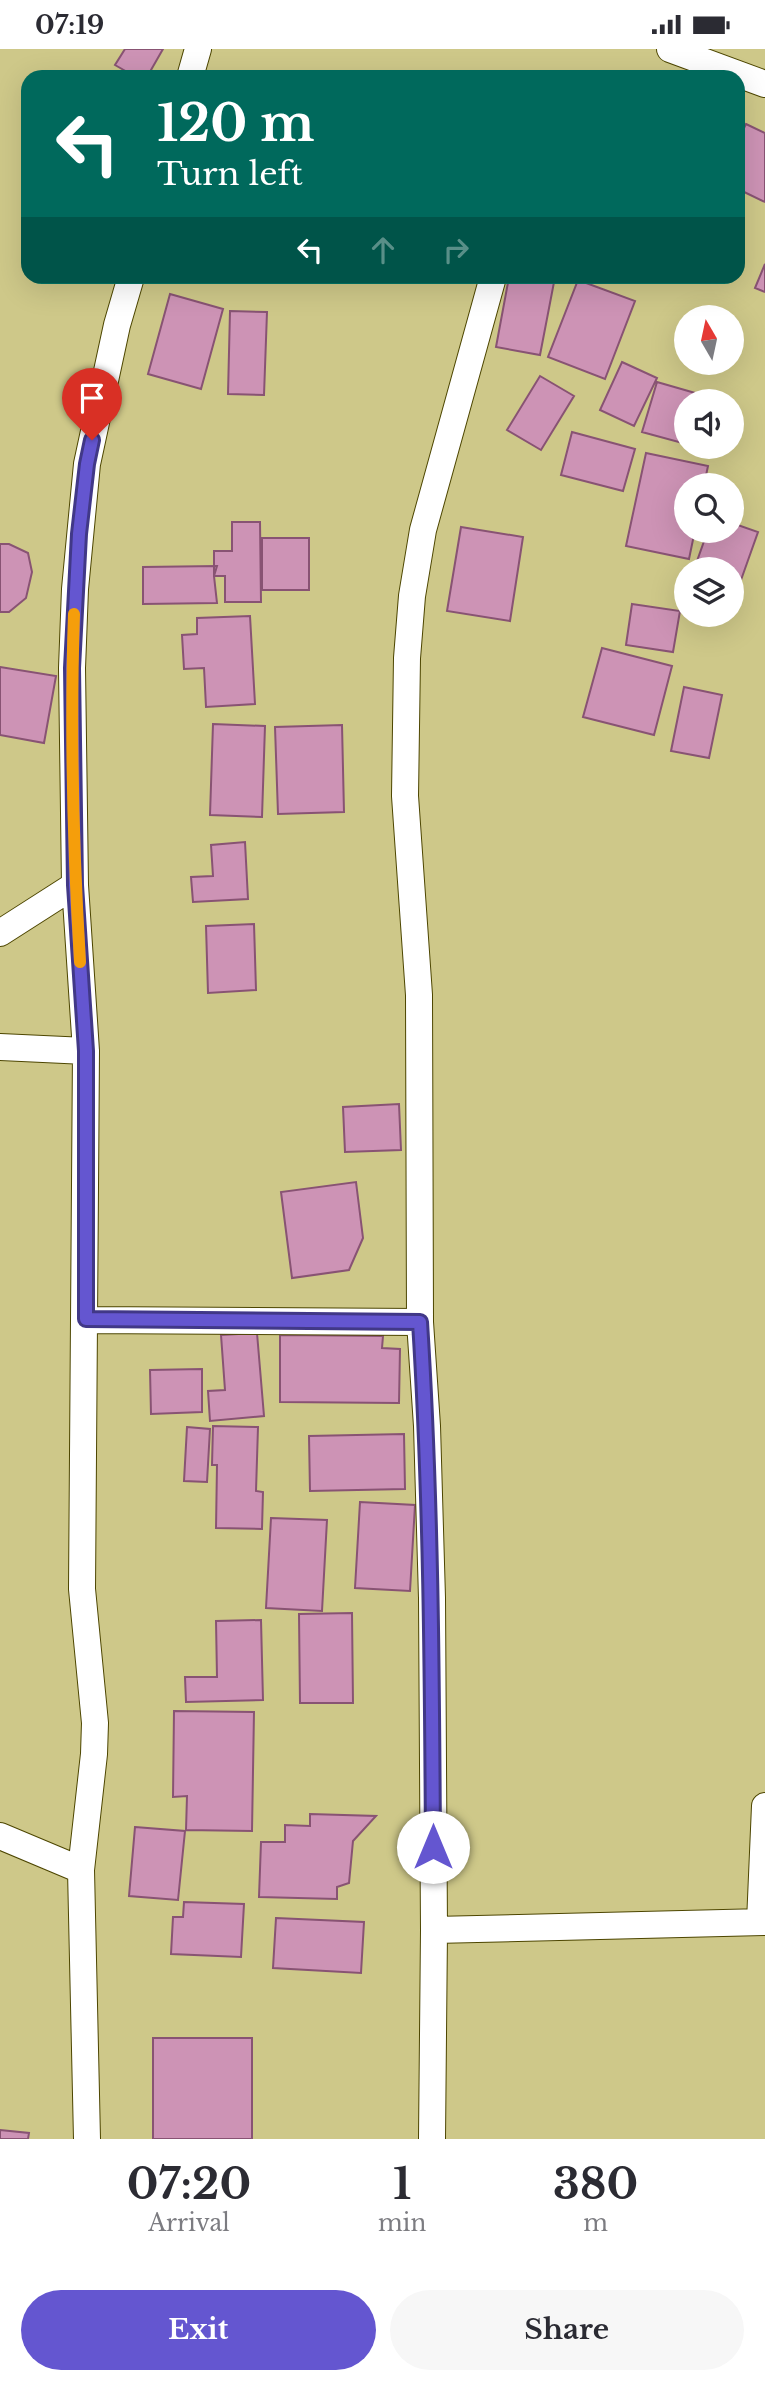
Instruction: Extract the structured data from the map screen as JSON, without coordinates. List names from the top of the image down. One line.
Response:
{"north":"top","page":{"status":"07:19","turn":["120 m","Turn left"],"eta":["07:20","Arrival","1","min","380","m"],"buttons":["Exit","Share"]}}
